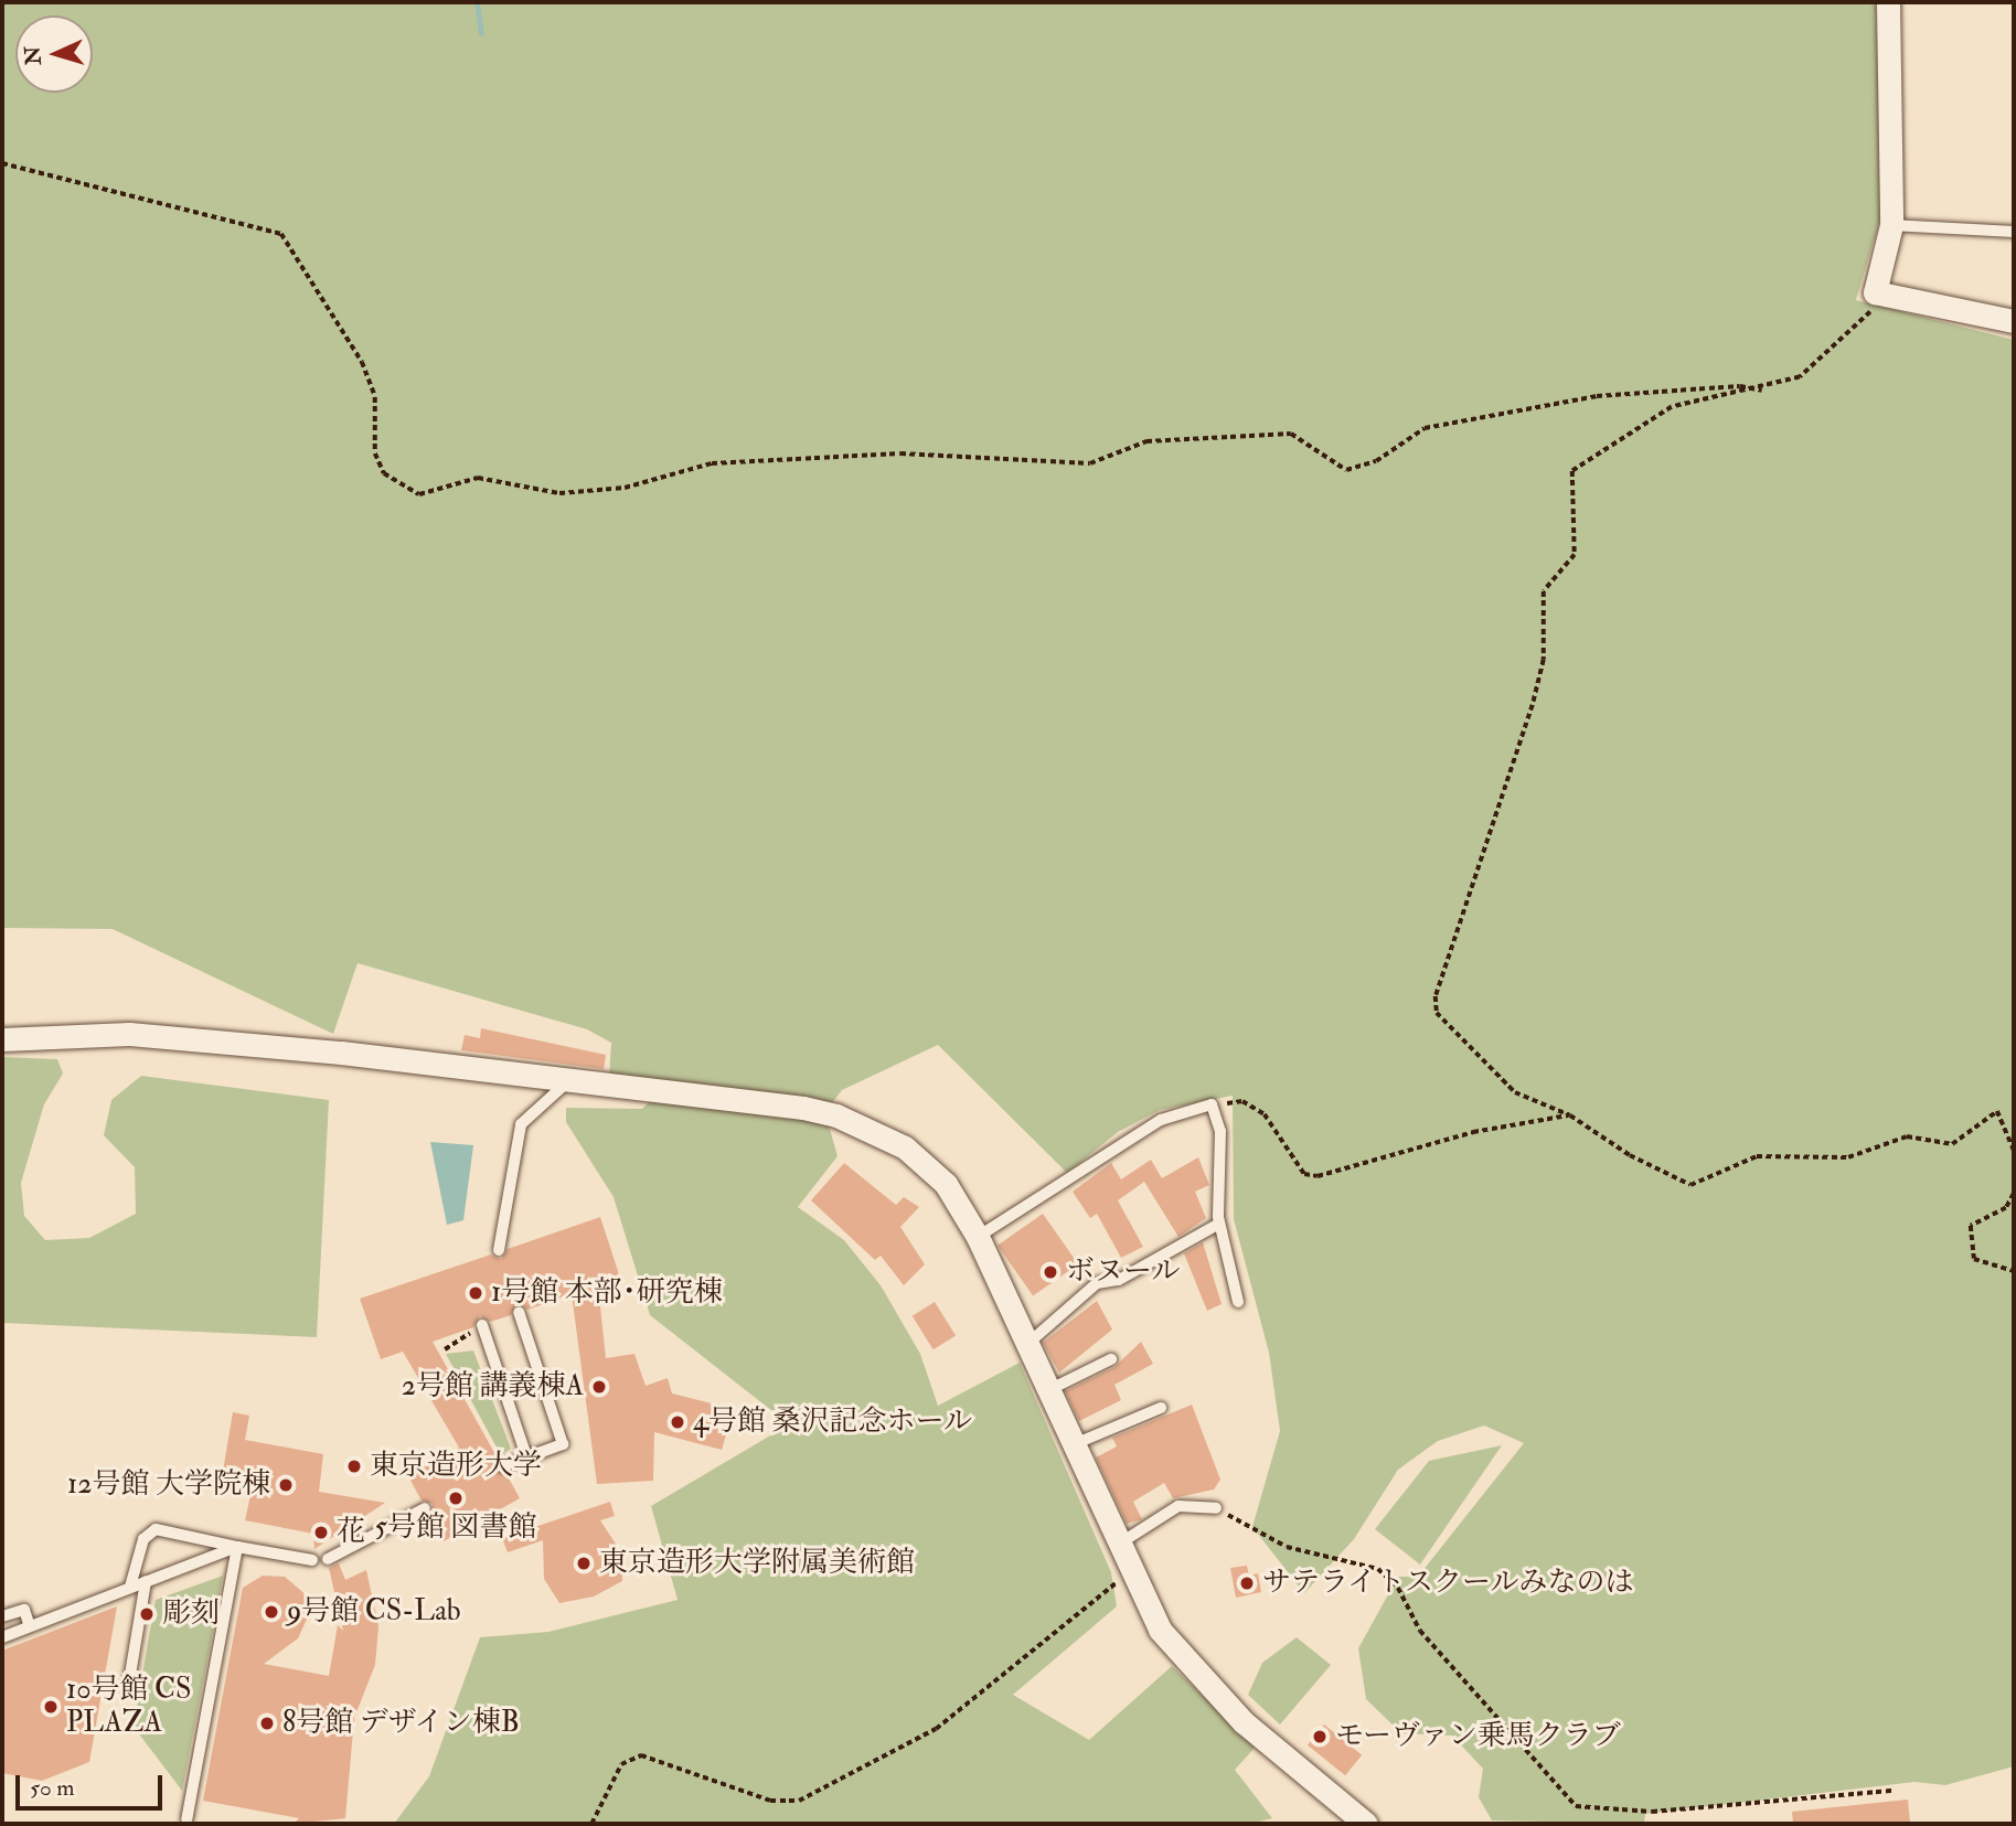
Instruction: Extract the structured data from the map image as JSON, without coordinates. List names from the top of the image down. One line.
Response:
{"places":["ボヌール","1号館 本部･研究棟","2号館 講義棟A","4号館 桑沢記念ホール","東京造形大学","12号館 大学院棟","5号館 図書館","花","東京造形大学附属美術館","サテライトスクールみなのは","9号館 CS-Lab","彫刻","10号館 CS PLAZA","8号館 デザイン棟B","モーヴァン乗馬クラブ"],"scale_bar":"50 m","north":"left"}
